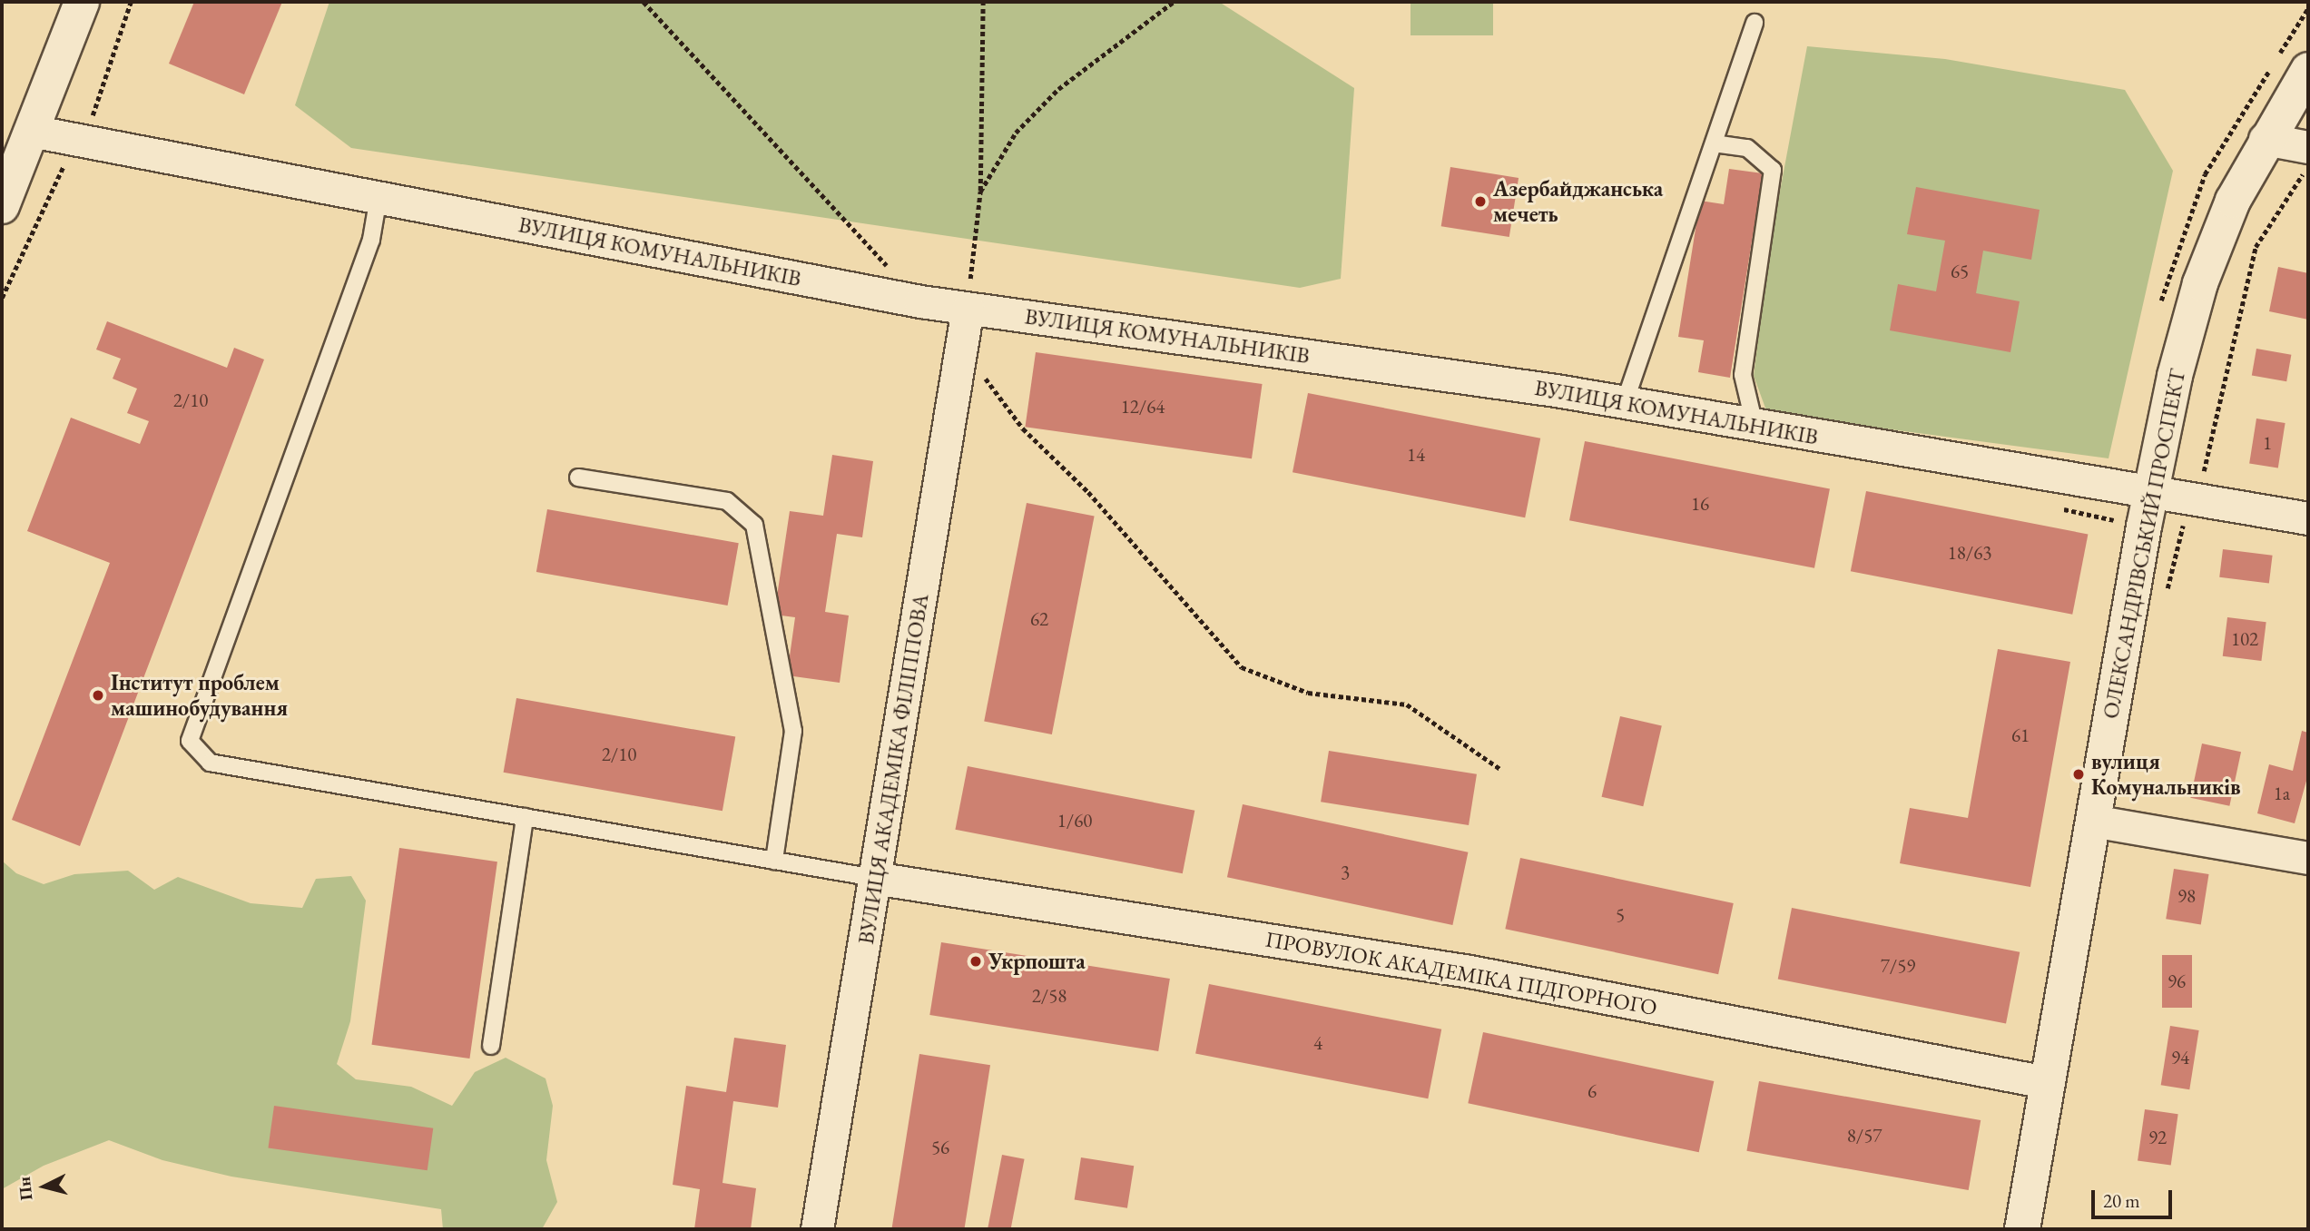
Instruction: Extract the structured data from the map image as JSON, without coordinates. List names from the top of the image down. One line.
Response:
{"streets":{"main road":["ОЛЕКСАНДРІВСЬКИЙ ПРОСПЕКТ"],"street":["ВУЛИЦЯ КОМУНАЛЬНИКІВ","ВУЛИЦЯ АКАДЕМІКА ФІЛІППОВА","ПРОВУЛОК АКАДЕМІКА ПІДГОРНОГО"]},"crossings":[["ВУЛИЦЯ КОМУНАЛЬНИКІВ","ОЛЕКСАНДРІВСЬКИЙ ПРОСПЕКТ"],["ВУЛИЦЯ КОМУНАЛЬНИКІВ","ВУЛИЦЯ АКАДЕМІКА ФІЛІППОВА"],["ОЛЕКСАНДРІВСЬКИЙ ПРОСПЕКТ","ПРОВУЛОК АКАДЕМІКА ПІДГОРНОГО"],["ВУЛИЦЯ АКАДЕМІКА ФІЛІППОВА","ПРОВУЛОК АКАДЕМІКА ПІДГОРНОГО"]],"places":["Азербайджанська мечеть","Інститут проблем машинобудування","вулиця Комунальників","Укрпошта"],"house_numbers":["65","2/10","12/64","1","14","16","18/63","62","102","61","2/10","1а","1/60","3","98","5","7/59","96","2/58","4","94","6","8/57","92","56"],"scale_bar":"20 m","north":"left"}
